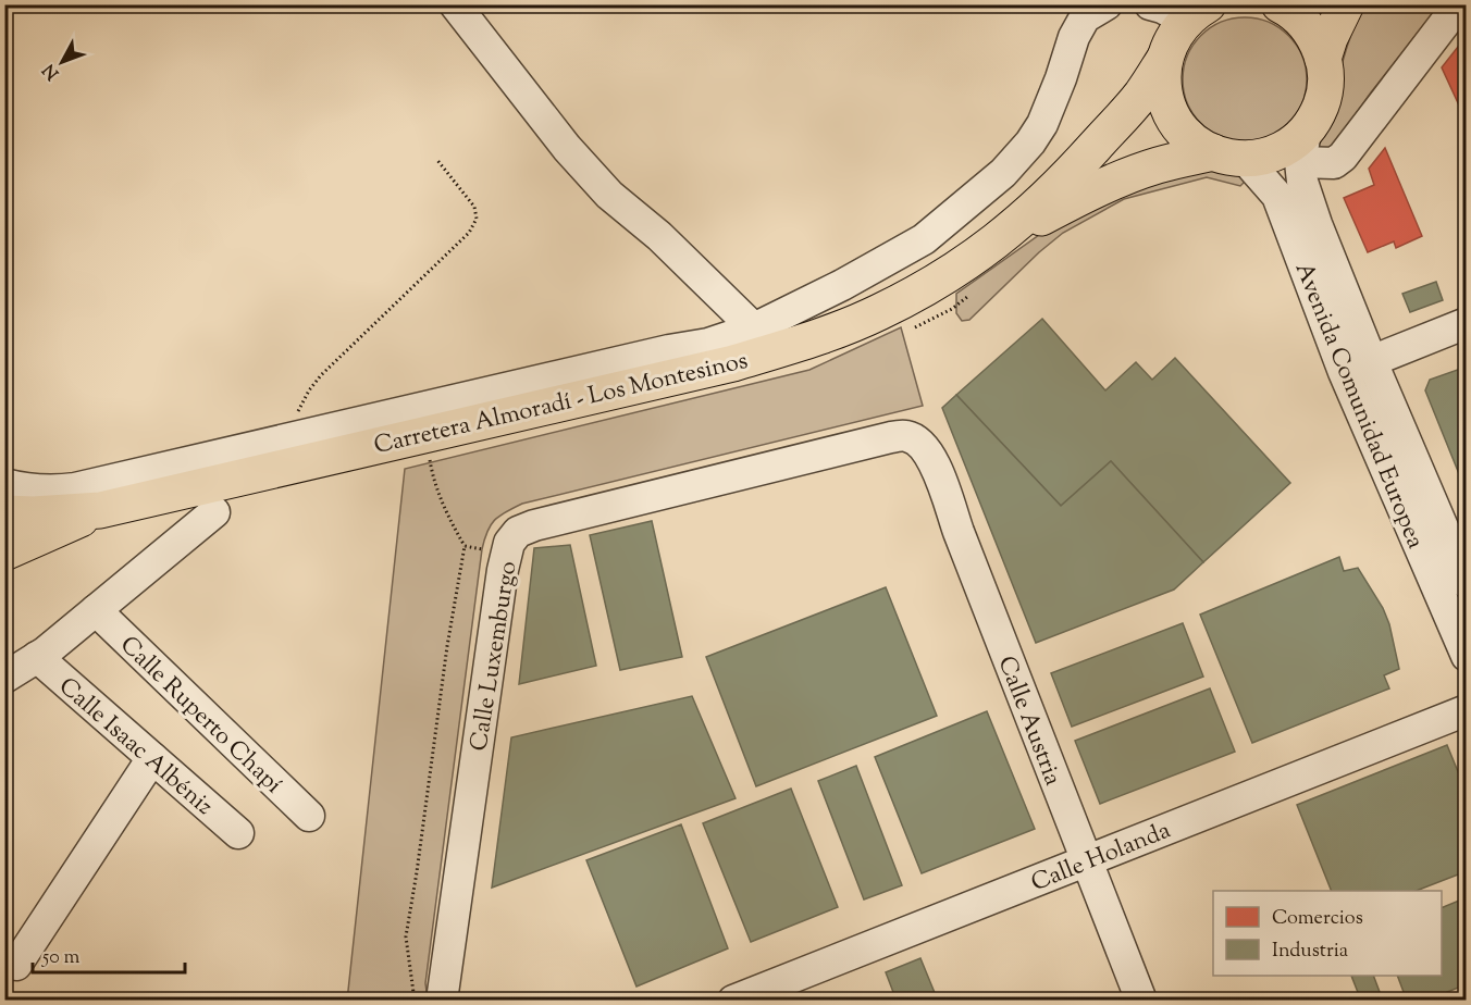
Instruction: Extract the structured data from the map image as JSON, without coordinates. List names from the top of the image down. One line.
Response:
{"streets":{"main road":["Carretera Almoradí - Los Montesinos"],"street":["Avenida Comunidad Europea","Calle Luxemburgo","Calle Ruperto Chapí","Calle Austria","Calle Isaac Albéniz","Calle Holanda"]},"crossings":[["Carretera Almoradí - Los Montesinos","Avenida Comunidad Europea"],["Calle Luxemburgo","Calle Austria"],["Calle Austria","Calle Holanda"]],"legend":["Comercios","Industria"],"scale_bar":"50 m","north":"bottom left"}
